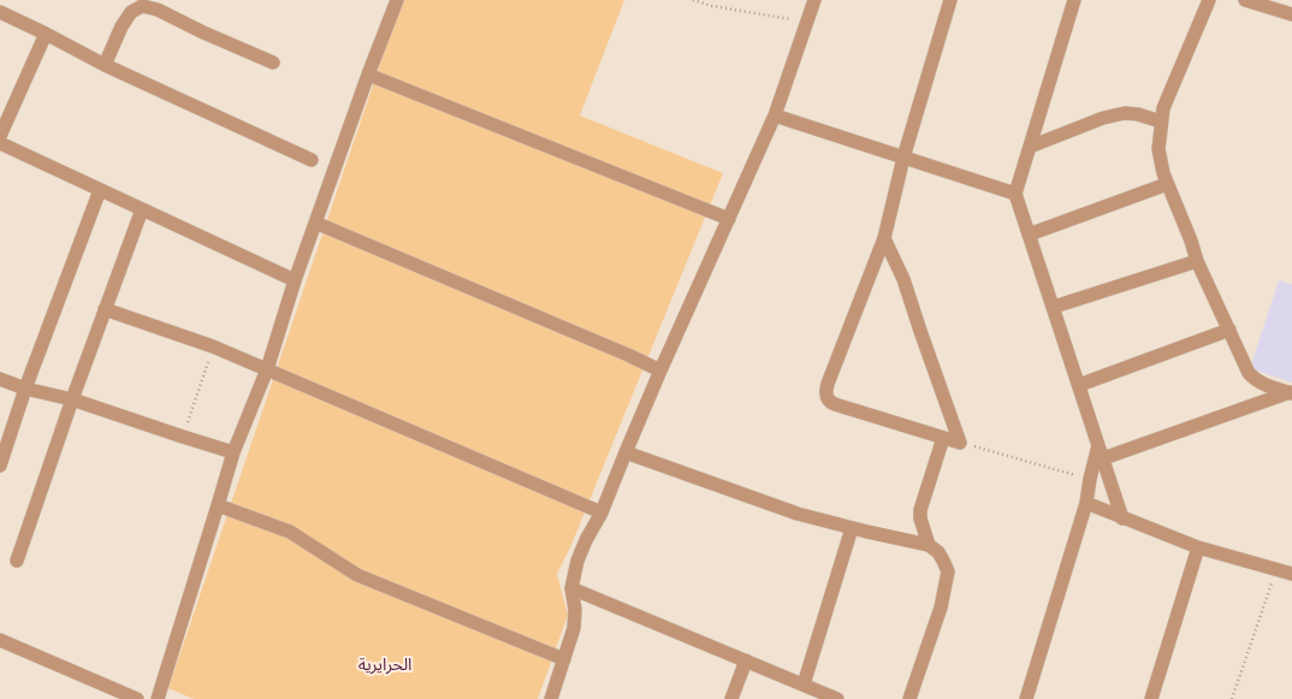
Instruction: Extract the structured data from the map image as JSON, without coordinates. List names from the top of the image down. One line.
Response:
{"districts":["الحرايرية"]}
